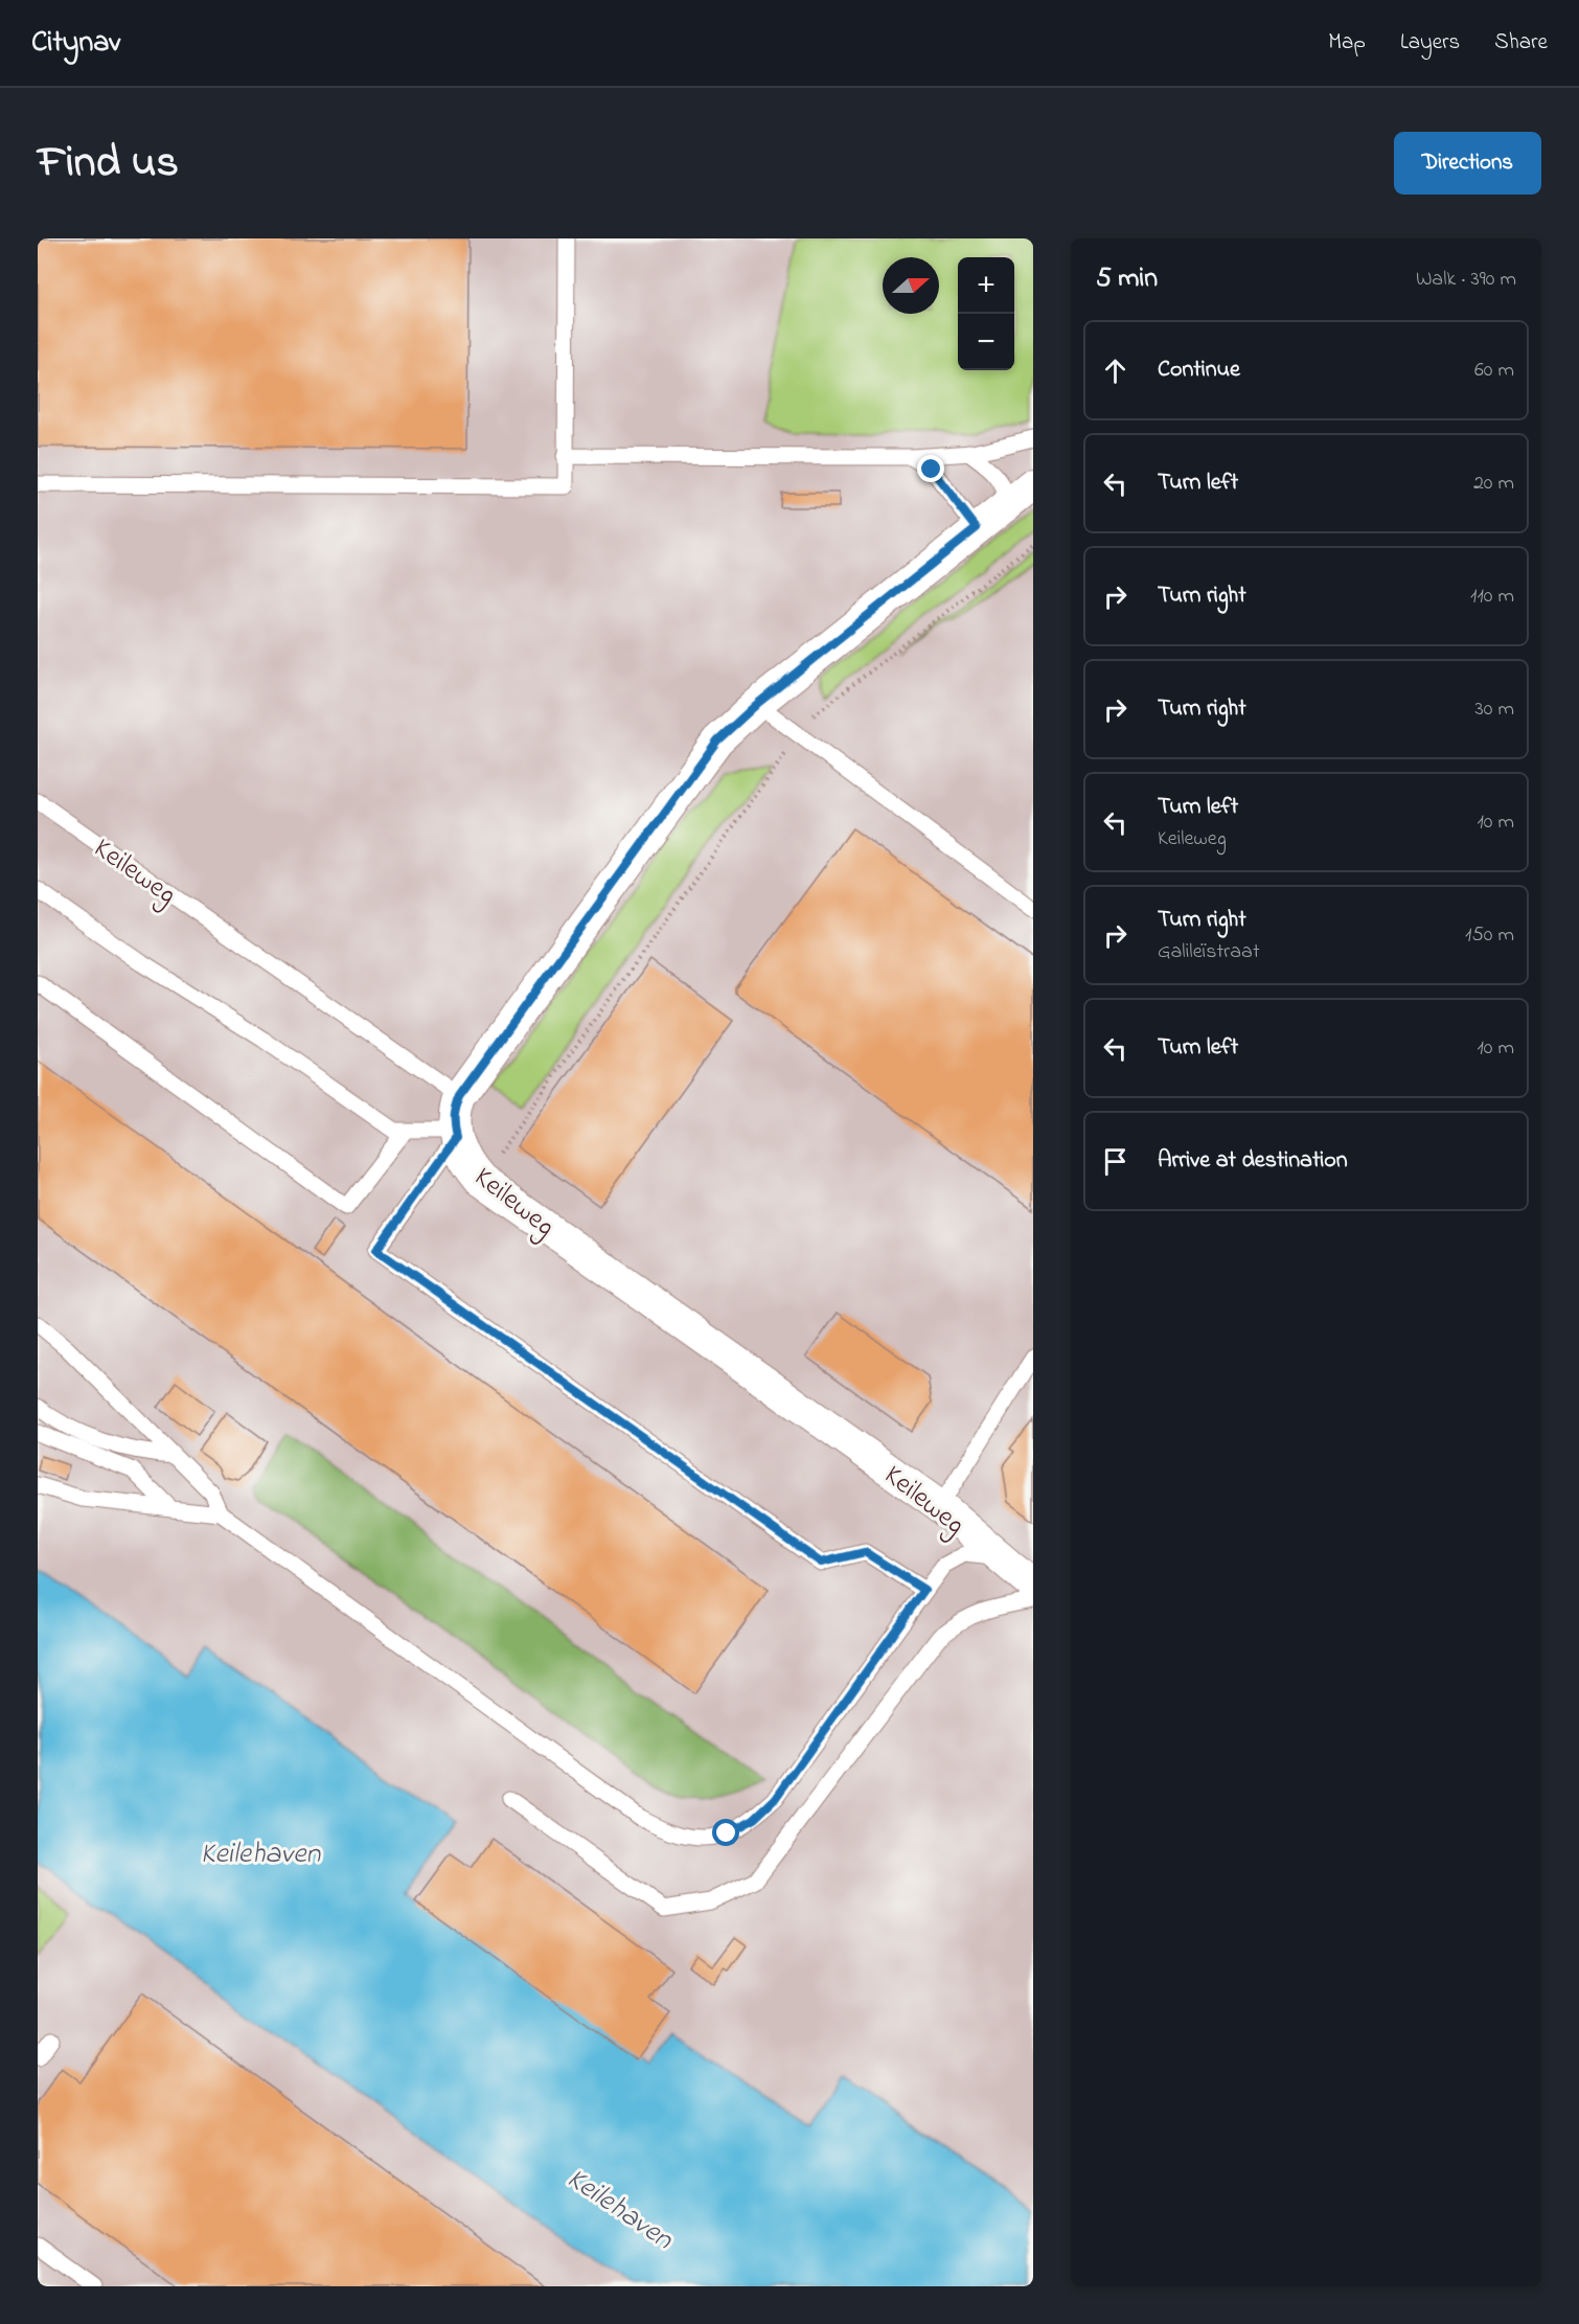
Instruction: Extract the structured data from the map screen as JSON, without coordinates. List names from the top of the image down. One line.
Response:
{"streets":{"street":["Keileweg"]},"water":["Keilehaven"],"north":"right","page":{"header":"Citynav","nav":["Map","Layers","Share"],"title":"Find us","buttons":"Directions","heading":["5 min","Walk · 390 m"],"map_buttons":["+","−"],"list":[["Continue","60 m"],["Turn left","20 m"],["Turn right","110 m"],["Turn right","30 m"],["Turn left","Keileweg","10 m"],["Turn right","Galileïstraat","150 m"],["Turn left","10 m"],"Arrive at destination"]}}
